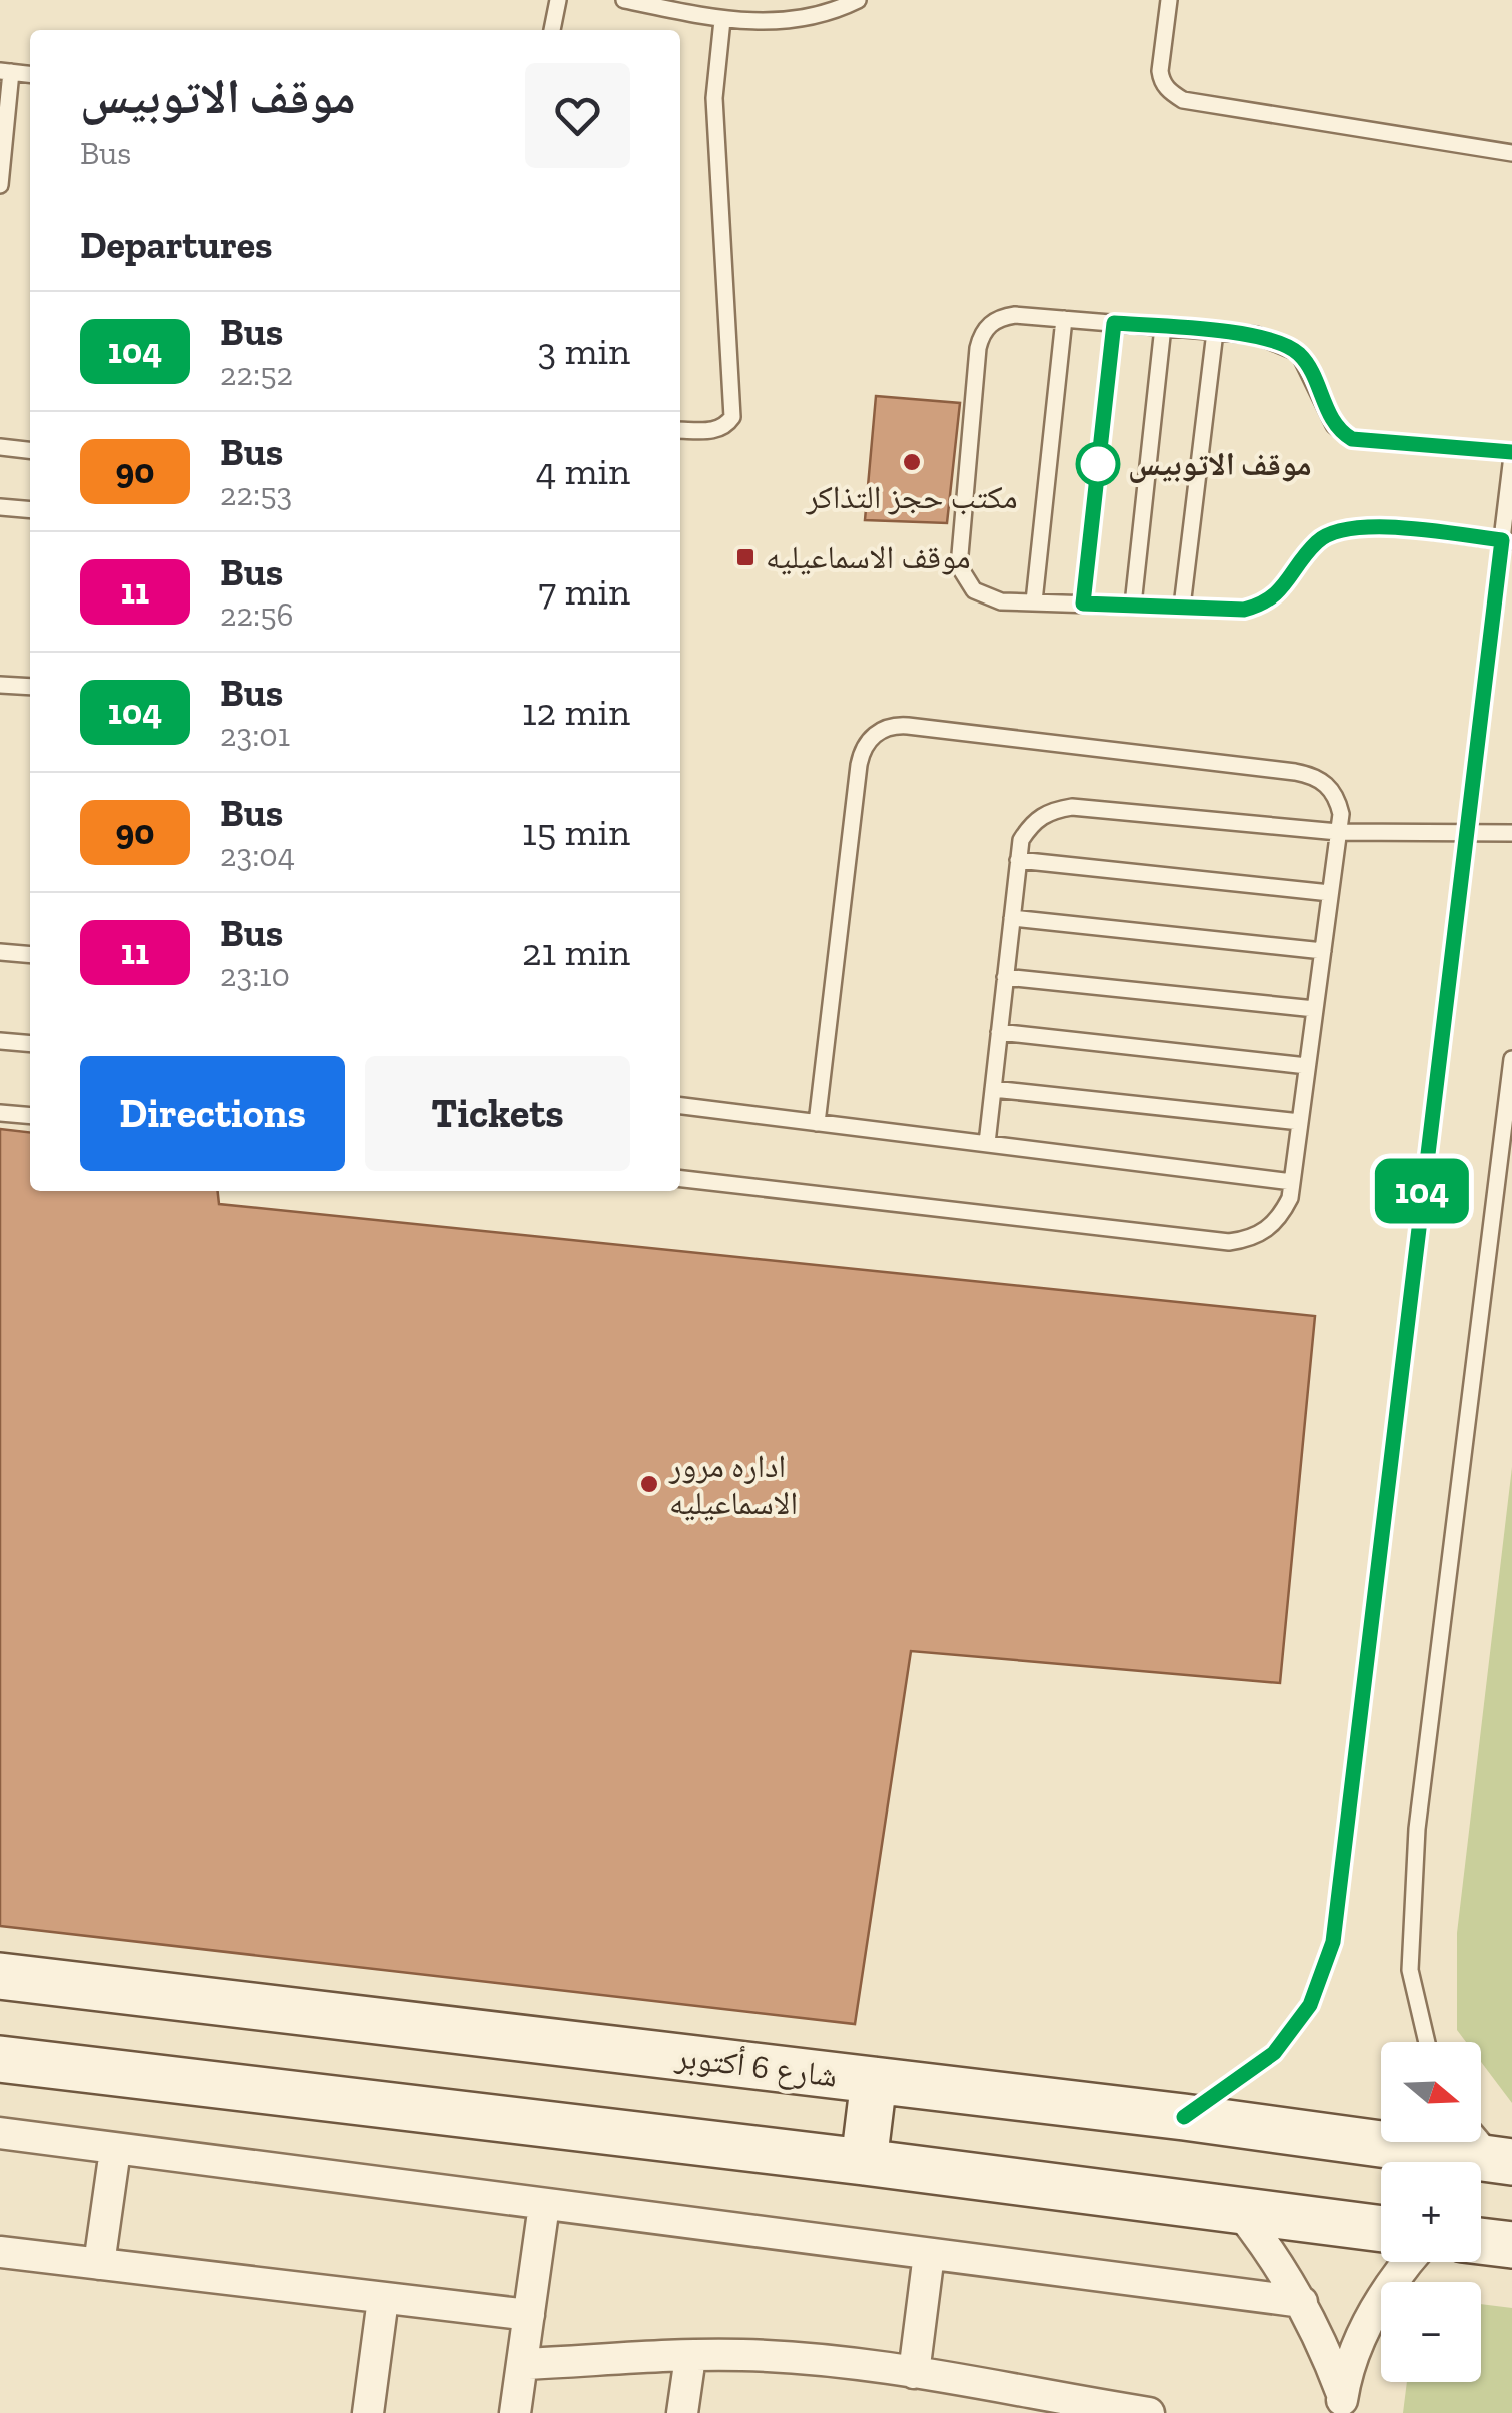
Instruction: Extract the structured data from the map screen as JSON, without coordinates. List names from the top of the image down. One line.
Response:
{"streets":{"street":["شارع 6 أكتوبر"]},"places":{"other":["مكتب حجز التذاكر","موقف الاتوبيس","اداره مرور الاسماعيليه"],"transit":["موقف الاسماعيليه"]},"lines":["bus line 104"],"north":"right","page":{"on_map":"104","heading":[["موقف الاتوبيس","Bus"],"Departures"],"list":[{"mark":"104","name":"Bus","note":"22:52","value":"3 min"},{"mark":"90","name":"Bus","note":"22:53","value":"4 min"},{"mark":"11","name":"Bus","note":"22:56","value":"7 min"},{"mark":"104","name":"Bus","note":"23:01","value":"12 min"},{"mark":"90","name":"Bus","note":"23:04","value":"15 min"},{"mark":"11","name":"Bus","note":"23:10","value":"21 min"}],"buttons":["Directions","Tickets"],"map_buttons":["+","−"]}}
